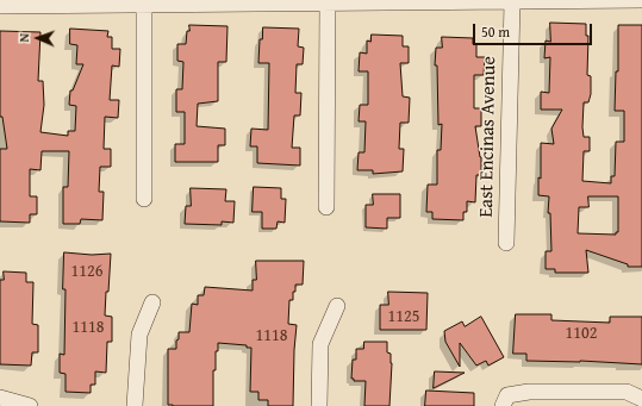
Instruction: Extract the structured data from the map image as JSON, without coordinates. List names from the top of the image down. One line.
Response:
{"streets":{"street":["East Encinas Avenue"]},"house_numbers":["1126","1125","1118","1102","1118"],"scale_bar":"50 m","north":"left"}
